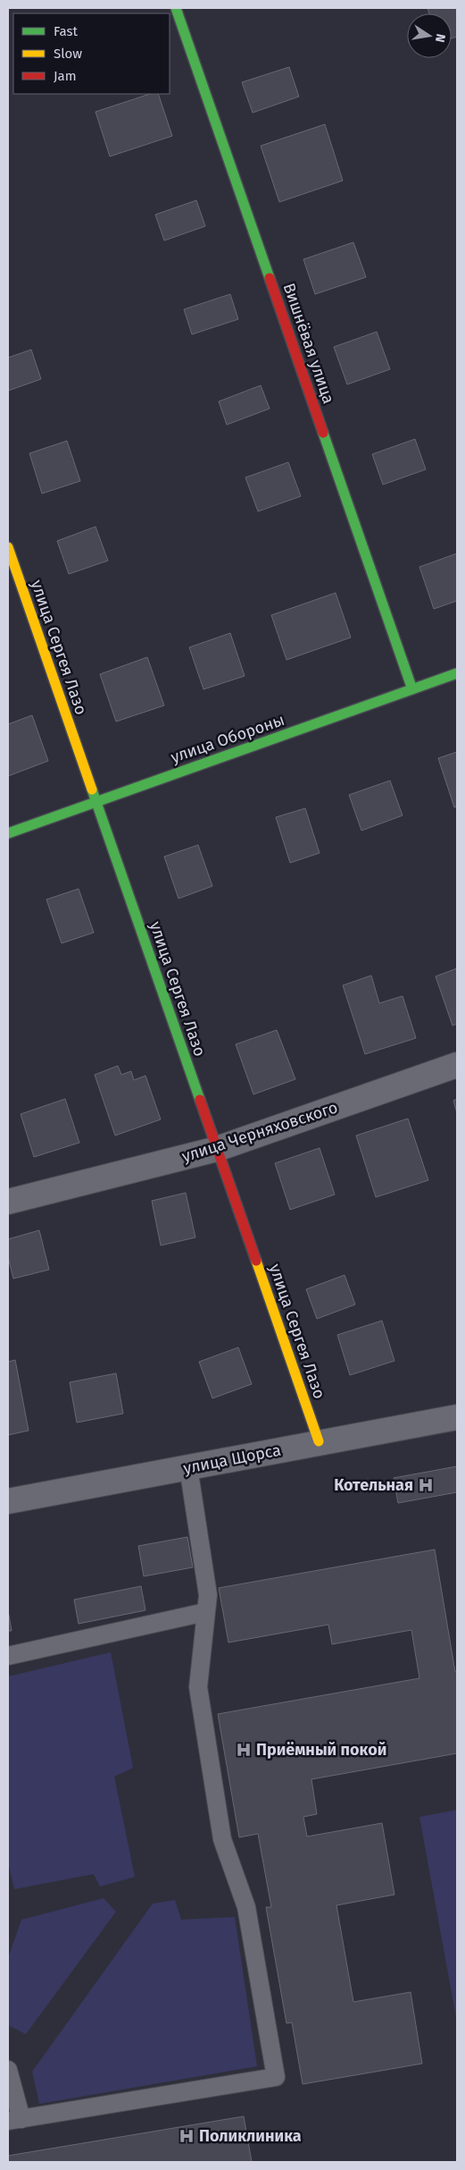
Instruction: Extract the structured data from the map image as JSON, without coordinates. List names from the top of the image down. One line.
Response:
{"streets":{"street":["Вишнёвая улица","улица Сергея Лазо","улица Обороны","улица Черняховского","улица Щорса"]},"crossings":[["Вишнёвая улица","улица Обороны"],["улица Сергея Лазо","улица Обороны"],["улица Сергея Лазо","улица Черняховского"],["улица Сергея Лазо","улица Щорса"]],"places":{"hospital":["Котельная","Приёмный покой","Поликлиника"]},"legend":["Fast","Slow","Jam"],"north":"right"}
